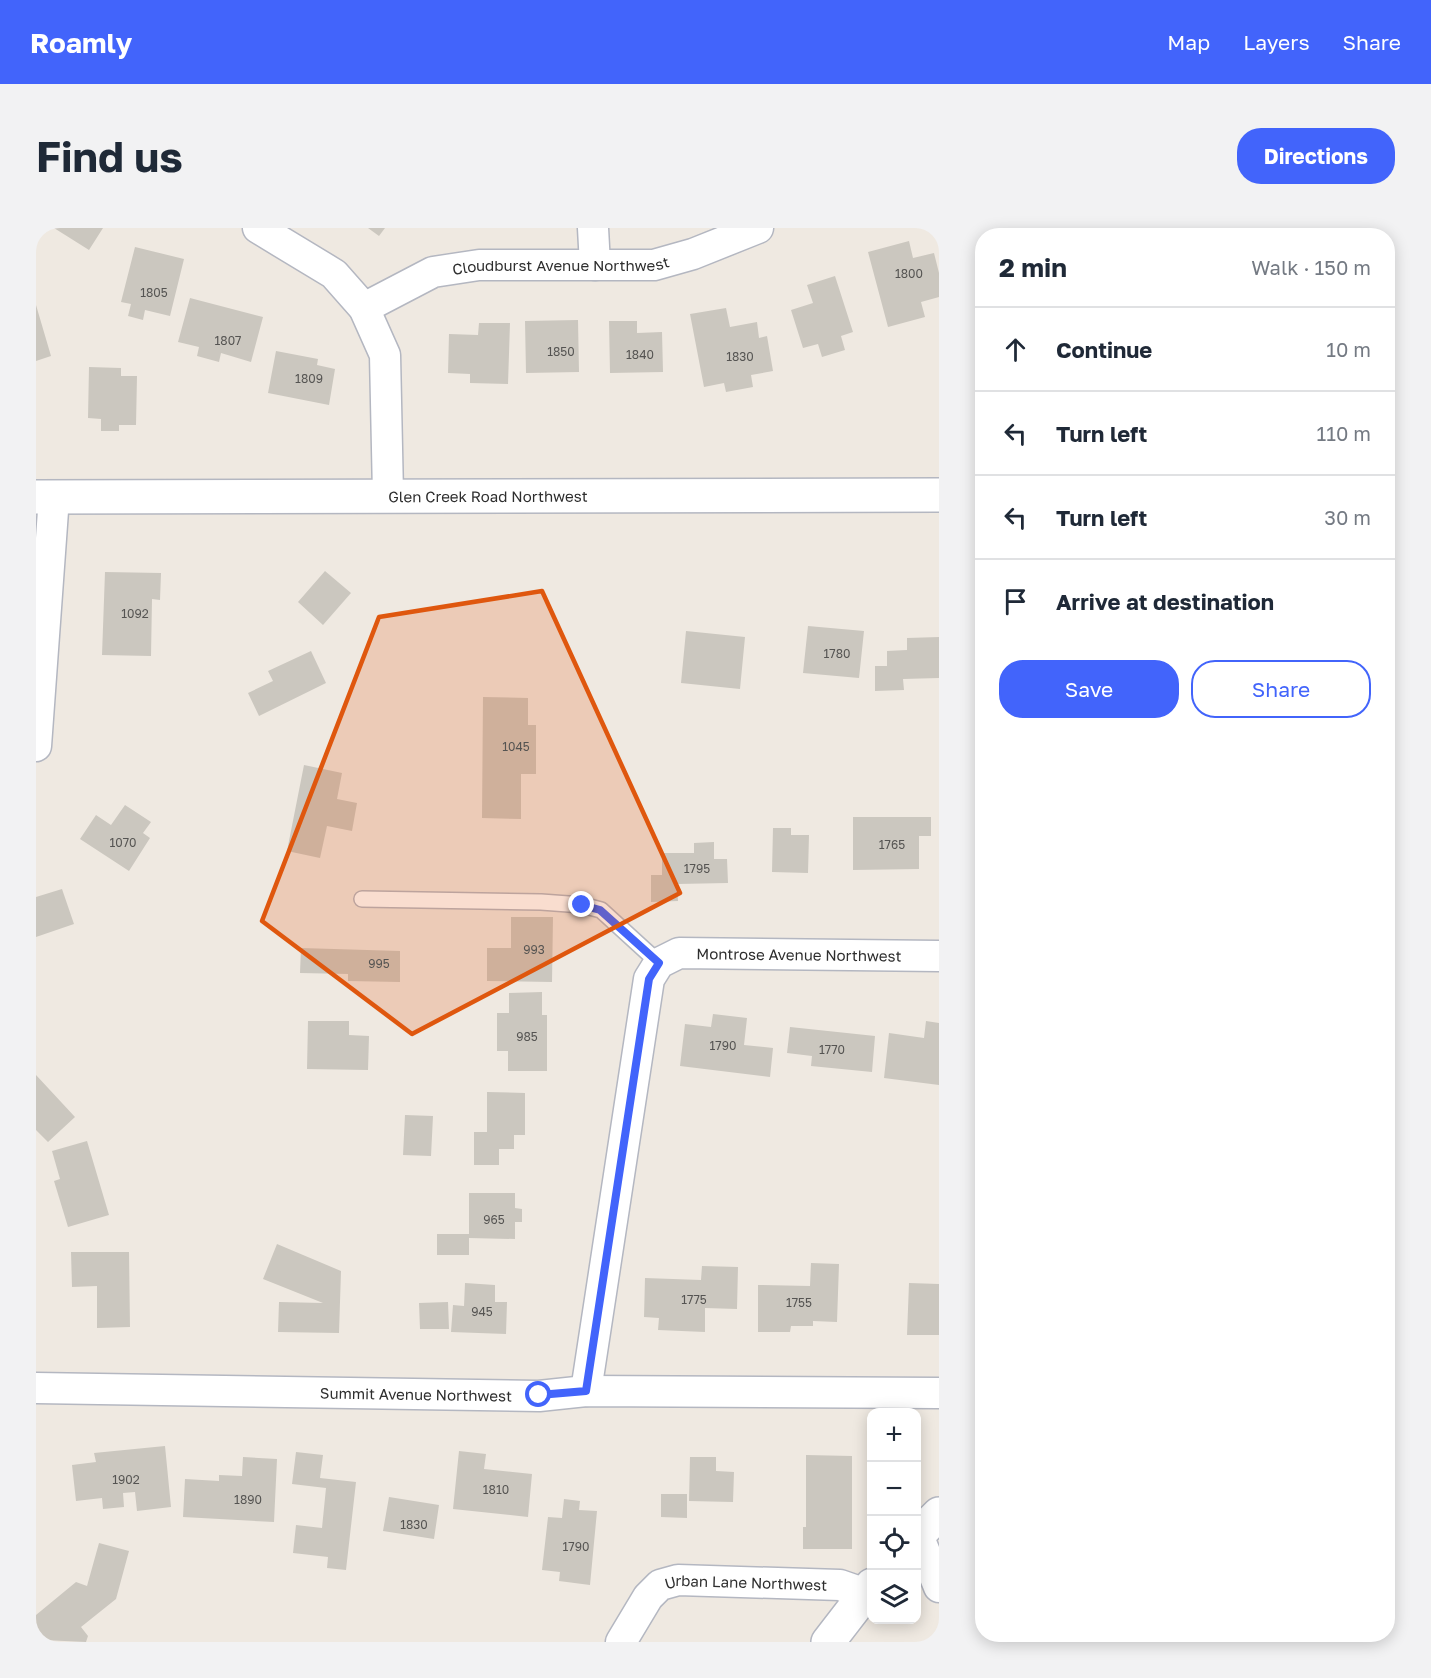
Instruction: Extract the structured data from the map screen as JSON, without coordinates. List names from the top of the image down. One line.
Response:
{"streets":{"main road":["Glen Creek Road Northwest"],"street":["Cloudburst Avenue Northwest","Montrose Avenue Northwest","Summit Avenue Northwest","Urban Lane Northwest"]},"house_numbers":["1800","1805","1807","1850","1840","1830","1809","1092","1780","1045","1070","1765","1795","993","995","985","1790","1770","965","1775","1755","945","1902","1810","1890","1830","1790"],"page":{"header":"Roamly","nav":["Map","Layers","Share"],"buttons":["Directions",["Save","Share"]],"title":"Find us","heading":["2 min","Walk · 150 m"],"list":[["Continue","10 m"],["Turn left","110 m"],["Turn left","30 m"],"Arrive at destination"],"map_buttons":["+","−"]}}
